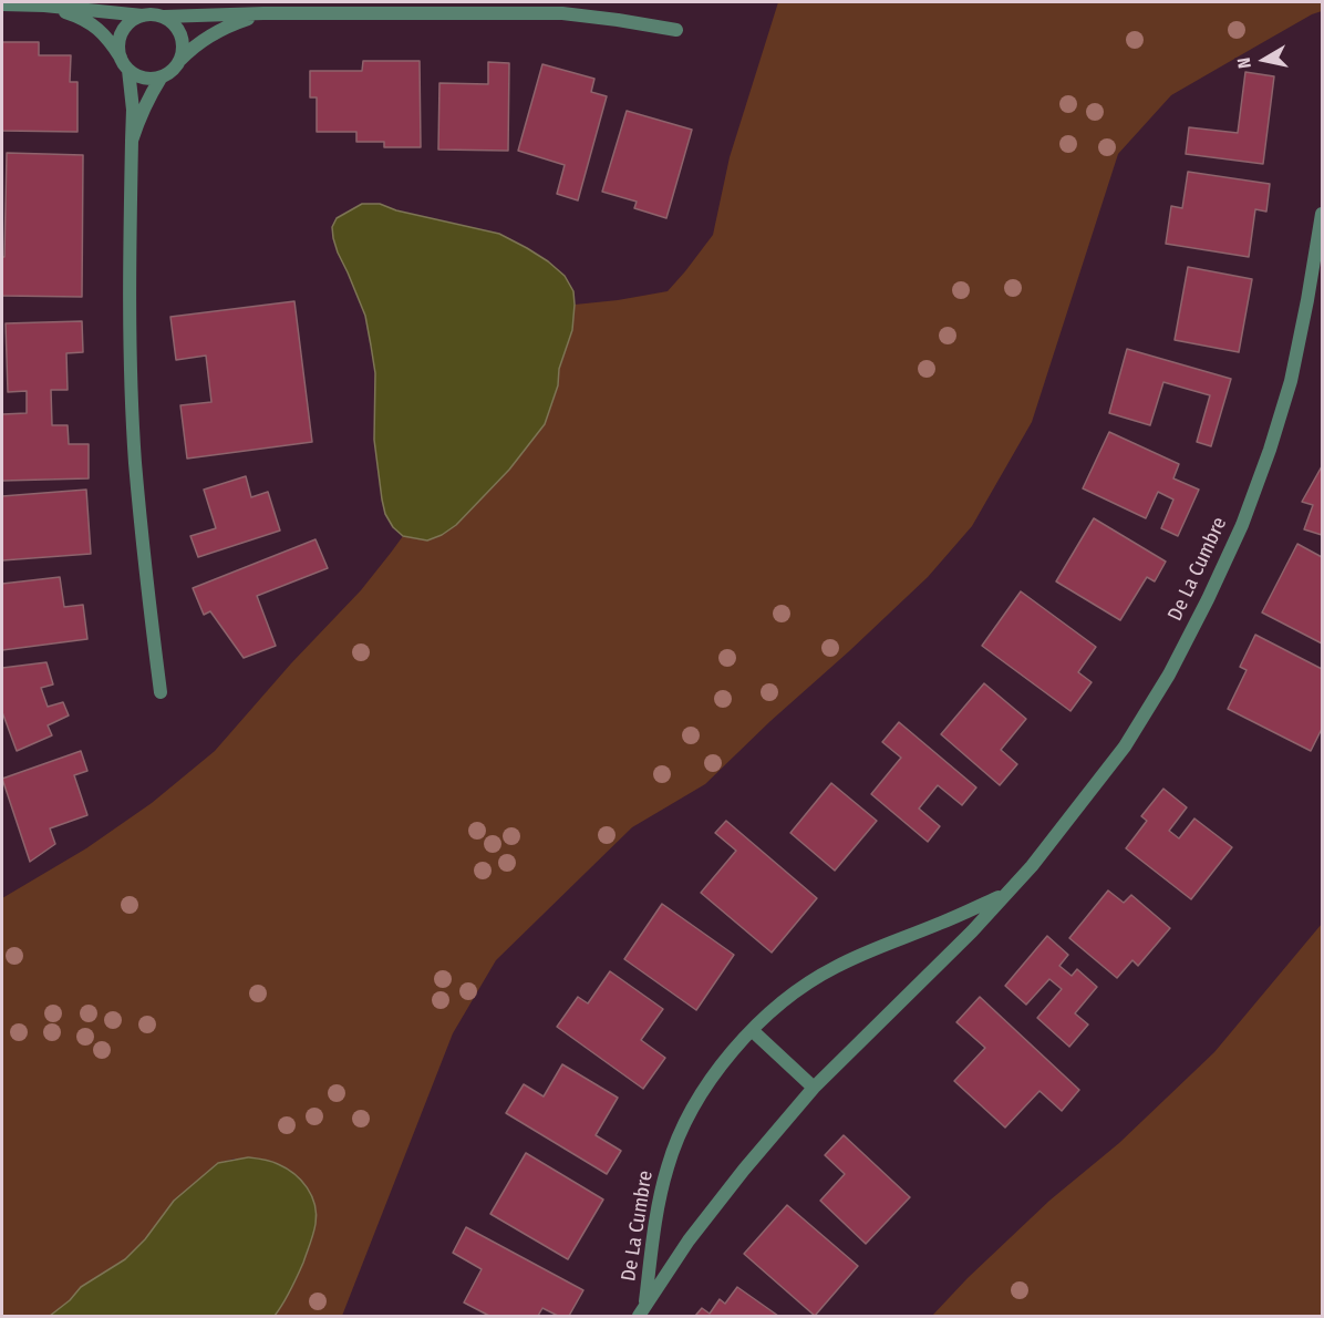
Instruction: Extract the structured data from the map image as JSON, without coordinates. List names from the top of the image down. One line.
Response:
{"streets":{"street":["De La Cumbre"]},"north":"left"}
